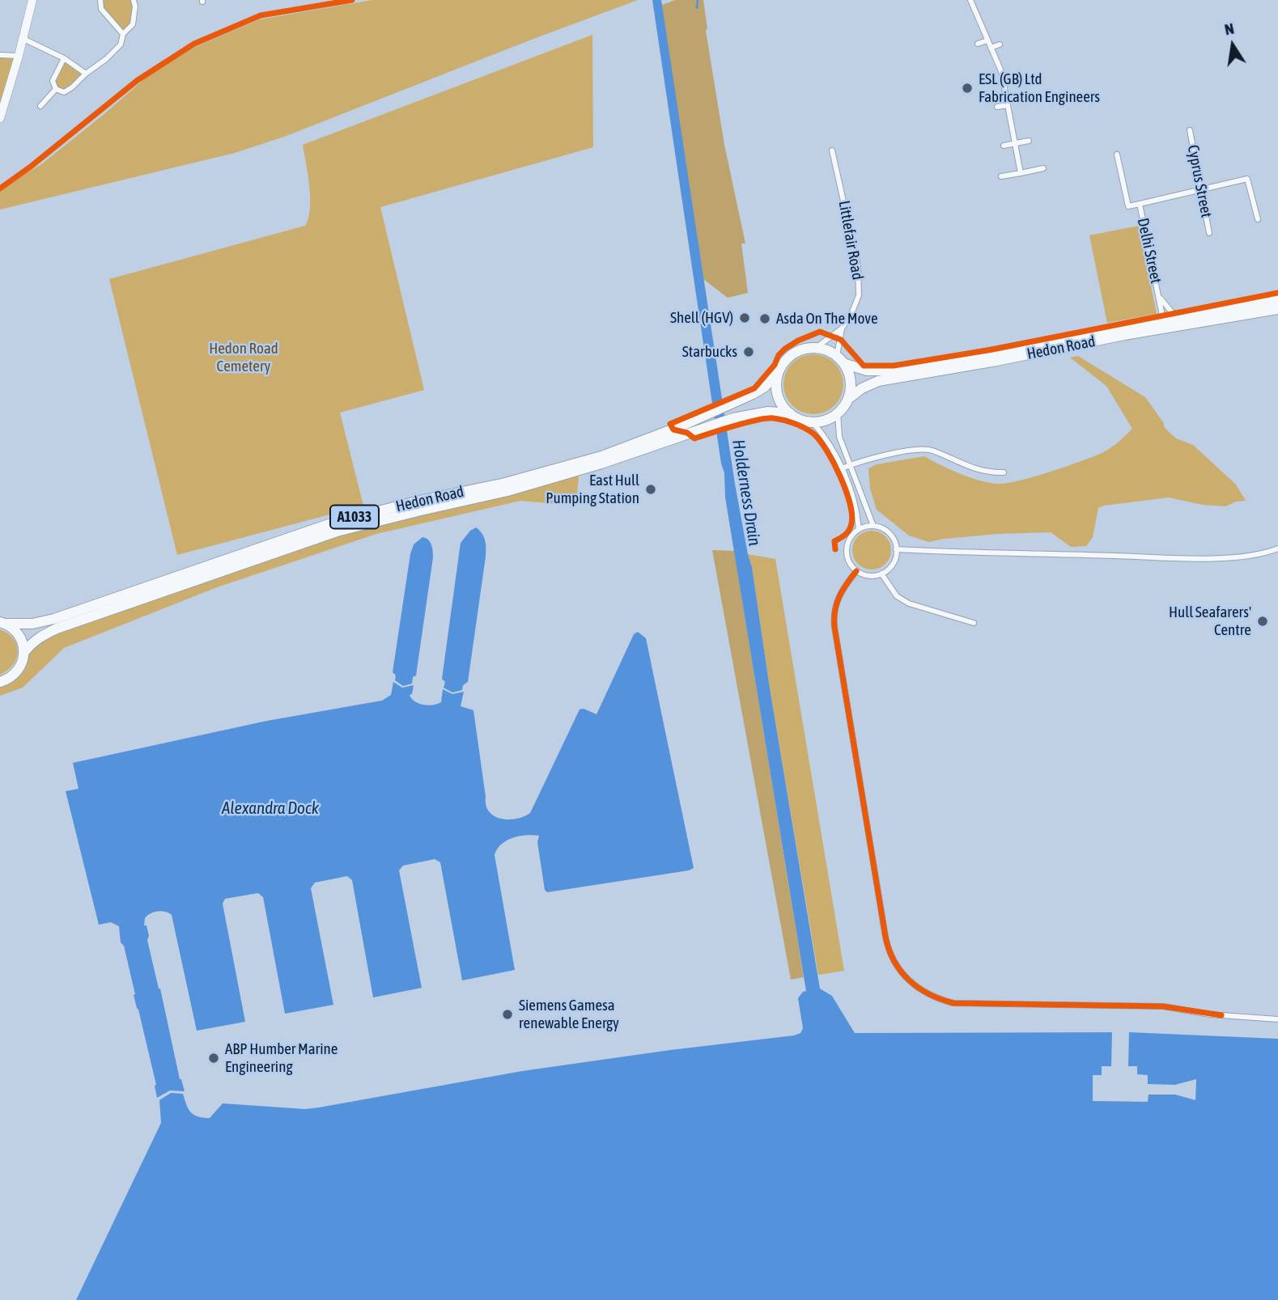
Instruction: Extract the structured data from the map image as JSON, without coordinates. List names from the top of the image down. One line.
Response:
{"streets":{"highway":["Hedon Road","A1033"],"street":["Cyprus Street","Littlefair Road","Delhi Street"]},"crossings":[["Littlefair Road","Hedon Road"],["Littlefair Road","A1033"],["Delhi Street","Hedon Road"],["Hedon Road","A1033"]],"water":["Holderness Drain","Alexandra Dock"],"parks":["Hedon Road Cemetery"],"places":["ESL (GB) Ltd Fabrication Engineers","Shell (HGV)","Asda On The Move","Starbucks","East Hull Pumping Station","Hull Seafarers' Centre","Siemens Gamesa renewable Energy","ABP Humber Marine Engineering"],"north":"top"}
